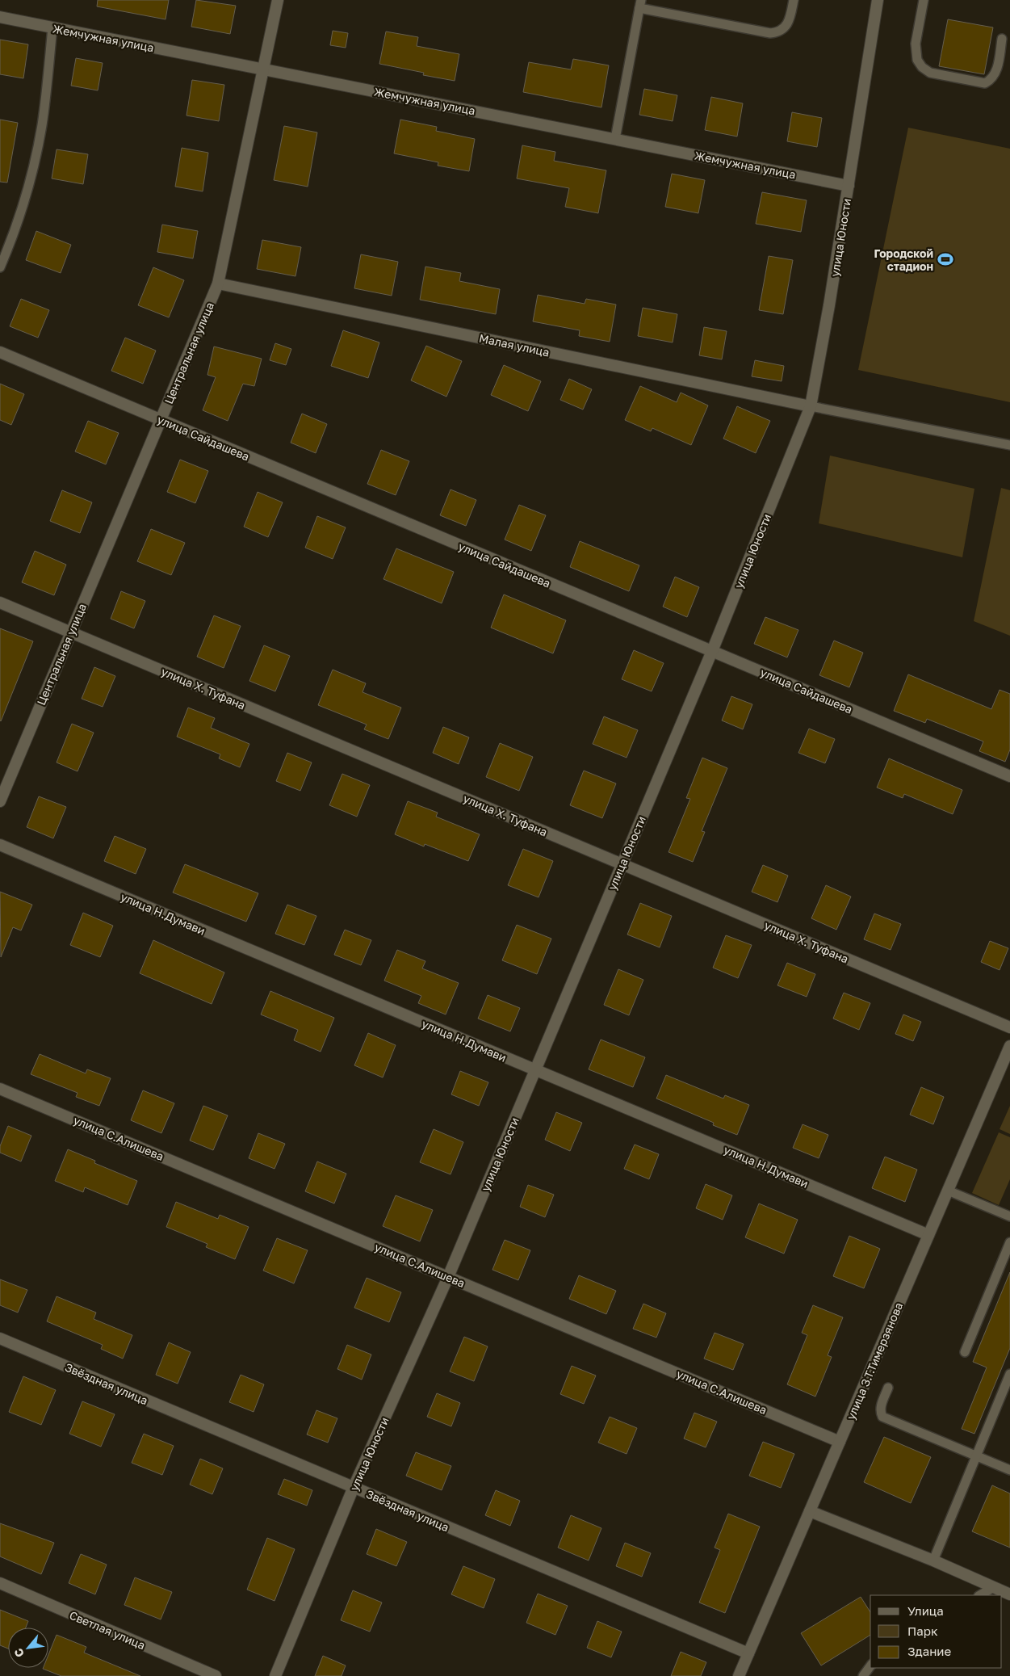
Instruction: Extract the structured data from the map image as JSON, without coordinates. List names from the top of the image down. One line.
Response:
{"streets":{"street":["Жемчужная улица","улица Юности","Малая улица","Центральная улица","улица Сайдашева","улица Х. Туфана","улица Н.Думави","улица С.Алишева","улица З.Т.Тимерзянова","Звёздная улица","Светлая улица"]},"crossings":[["Жемчужная улица","улица Юности"],["Жемчужная улица","Центральная улица"],["улица Юности","Малая улица"],["улица Юности","улица Сайдашева"],["улица Юности","улица Х. Туфана"],["улица Юности","улица Н.Думави"],["улица Юности","улица С.Алишева"],["улица Юности","Звёздная улица"],["Малая улица","Центральная улица"],["Центральная улица","улица Сайдашева"],["Центральная улица","улица Х. Туфана"],["улица Н.Думави","улица З.Т.Тимерзянова"],["улица С.Алишева","улица З.Т.Тимерзянова"],["улица З.Т.Тимерзянова","Звёздная улица"]],"places":{"sports":["Городской стадион"]},"legend":["Улица","Парк","Здание"],"north":"bottom left"}
